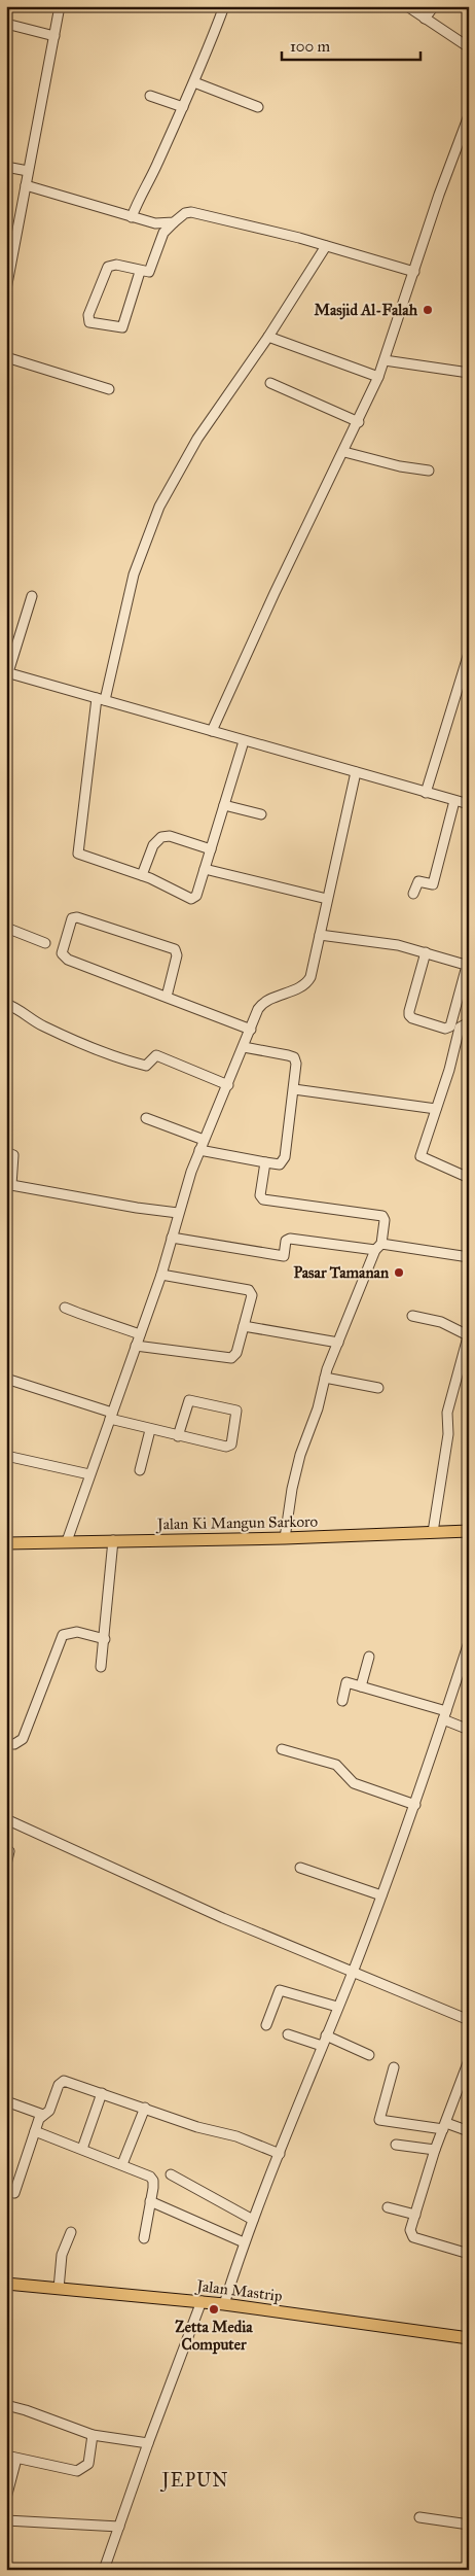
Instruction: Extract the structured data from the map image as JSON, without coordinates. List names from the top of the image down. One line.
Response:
{"streets":{"main road":["Jalan Ki Mangun Sarkoro","Jalan Mastrip"]},"districts":["JEPUN"],"places":["Masjid Al-Falah","Pasar Tamanan","Zetta Media Computer"],"scale_bar":"100 m"}
